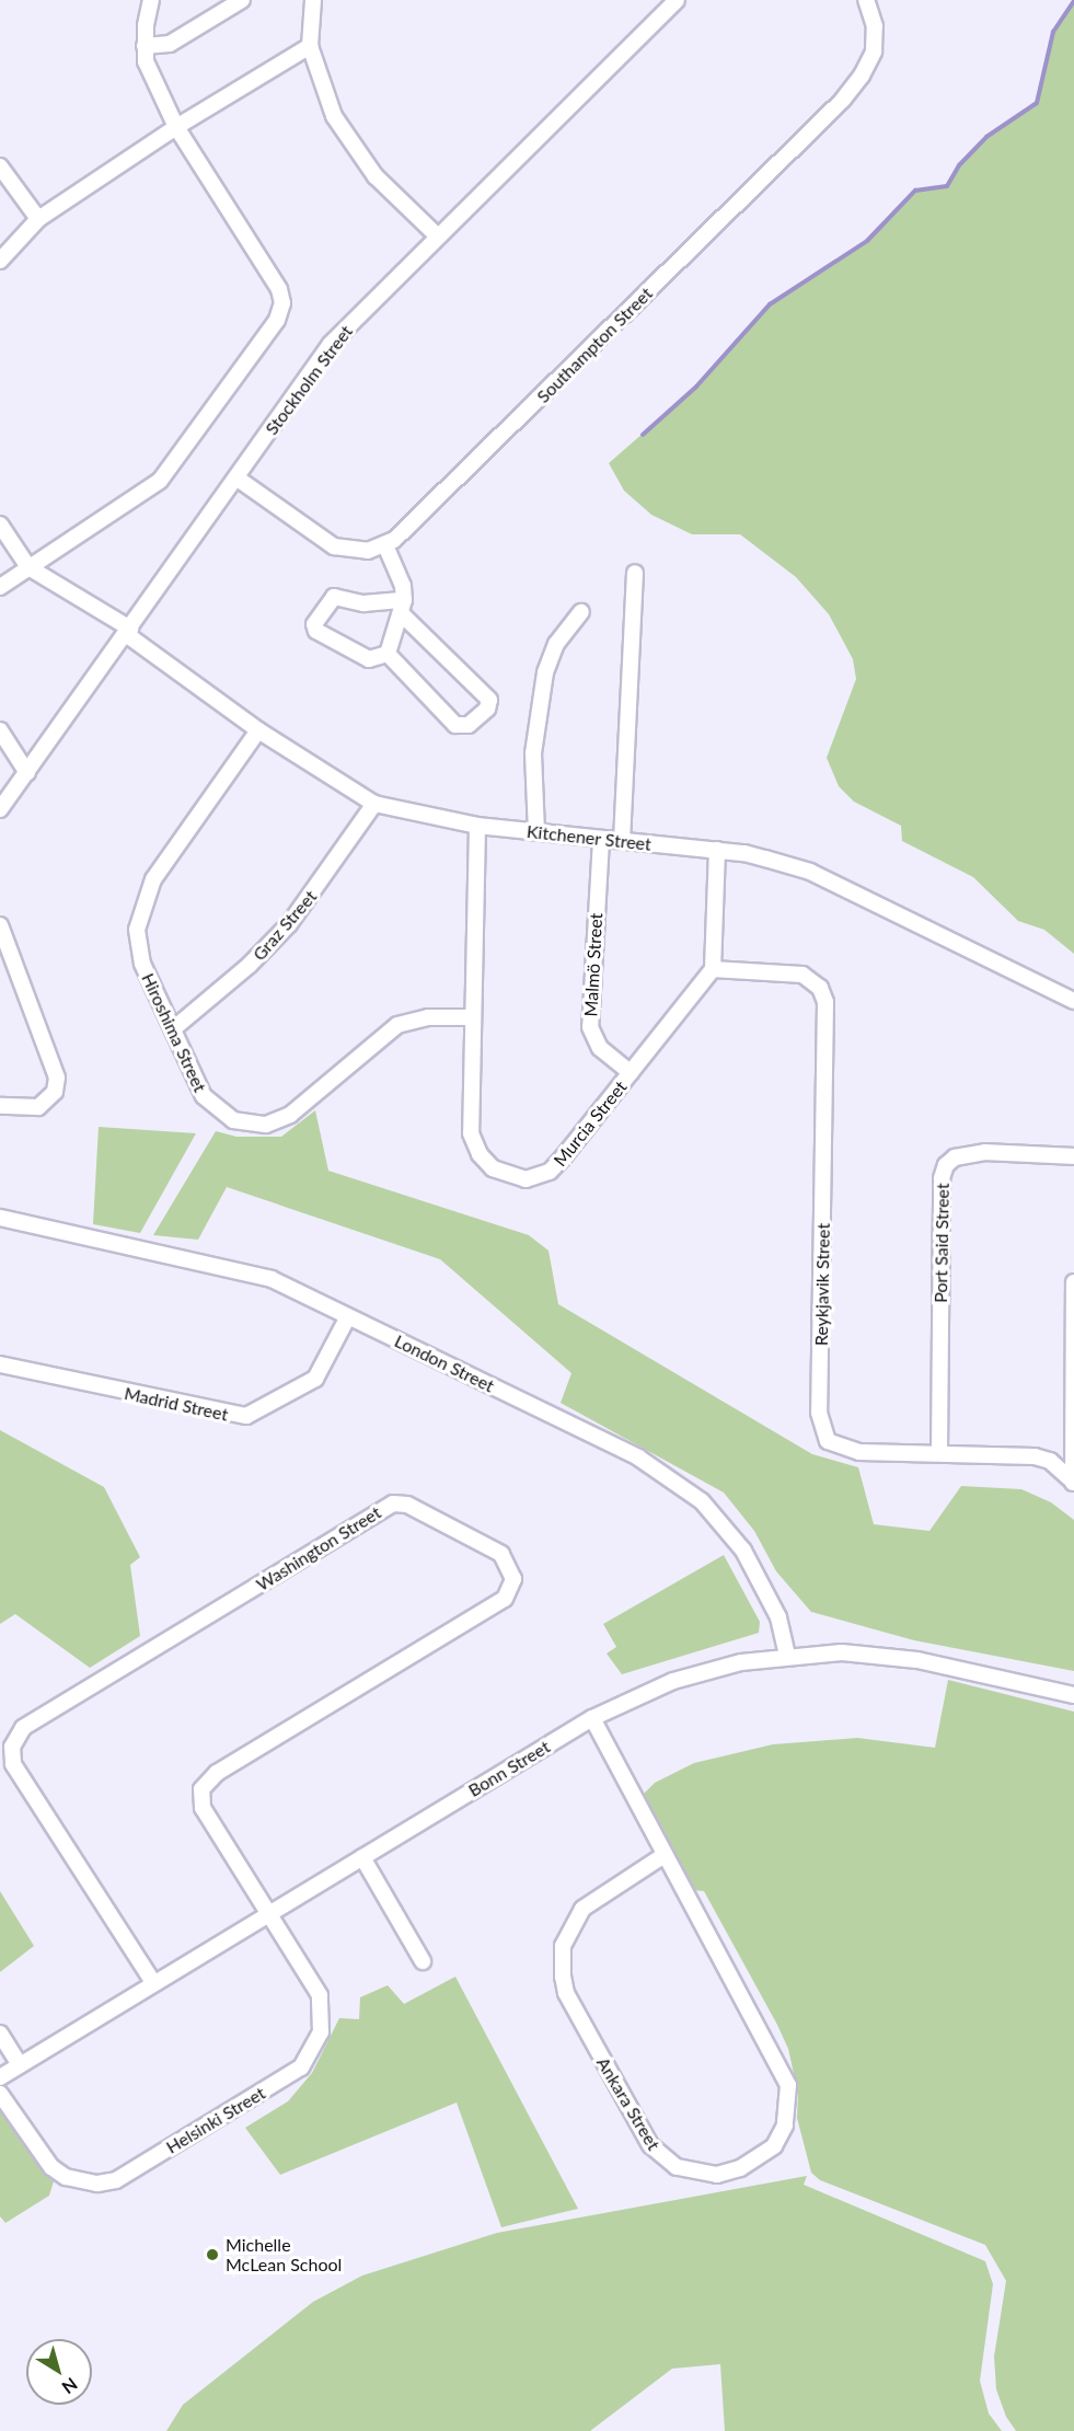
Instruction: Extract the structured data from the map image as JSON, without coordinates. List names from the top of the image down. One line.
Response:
{"streets":{"street":["Southampton Street","Stockholm Street","Kitchener Street","Graz Street","Malmö Street","Hiroshima Street","Murcia Street","Port Said Street","Reykjavik Street","London Street","Madrid Street","Washington Street","Bonn Street","Ankara Street","Helsinki Street"]},"crossings":[["Stockholm Street","Kitchener Street"],["Kitchener Street","Graz Street"],["Kitchener Street","Malmö Street"],["Kitchener Street","Hiroshima Street"],["Kitchener Street","Murcia Street"],["Graz Street","Hiroshima Street"],["Malmö Street","Murcia Street"],["Hiroshima Street","Murcia Street"],["Murcia Street","Reykjavik Street"],["Port Said Street","Reykjavik Street"],["London Street","Madrid Street"],["London Street","Bonn Street"],["Washington Street","Bonn Street"],["Washington Street","Helsinki Street"],["Bonn Street","Ankara Street"],["Bonn Street","Helsinki Street"]],"places":["Michelle McLean School"],"north":"bottom right"}
